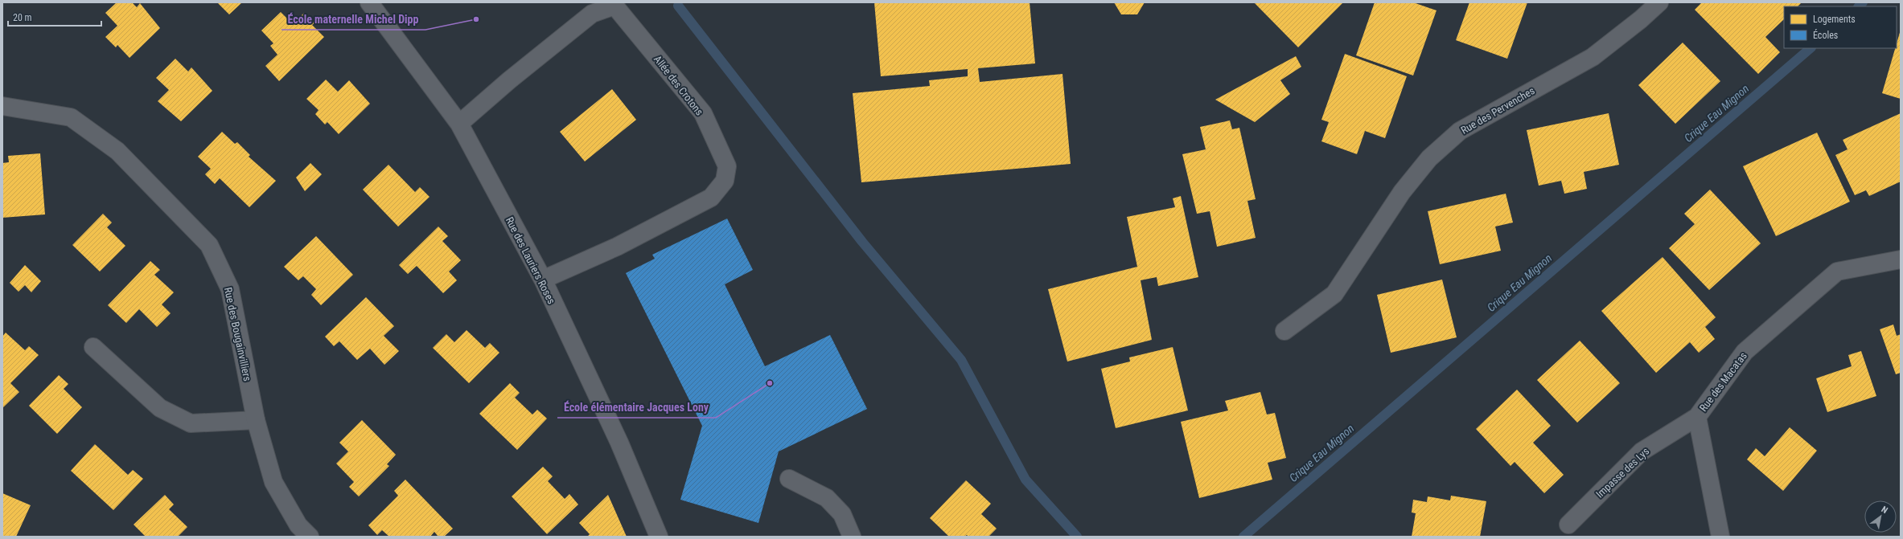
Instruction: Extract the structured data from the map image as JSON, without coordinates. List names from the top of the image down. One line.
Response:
{"streets":{"street":["Allée des Crotons","Rue des Pervenches","Rue des Lauriers Roses","Rue des Bougainvilliers","Rue des Macatas","Impasse des Lys"]},"crossings":[["Allée des Crotons","Rue des Lauriers Roses"],["Rue des Macatas","Impasse des Lys"]],"water":["Crique Eau Mignon"],"places":["École maternelle Michel Dipp","École élémentaire Jacques Lony"],"legend":["Logements","Écoles"],"scale_bar":"20 m","north":"top right"}
